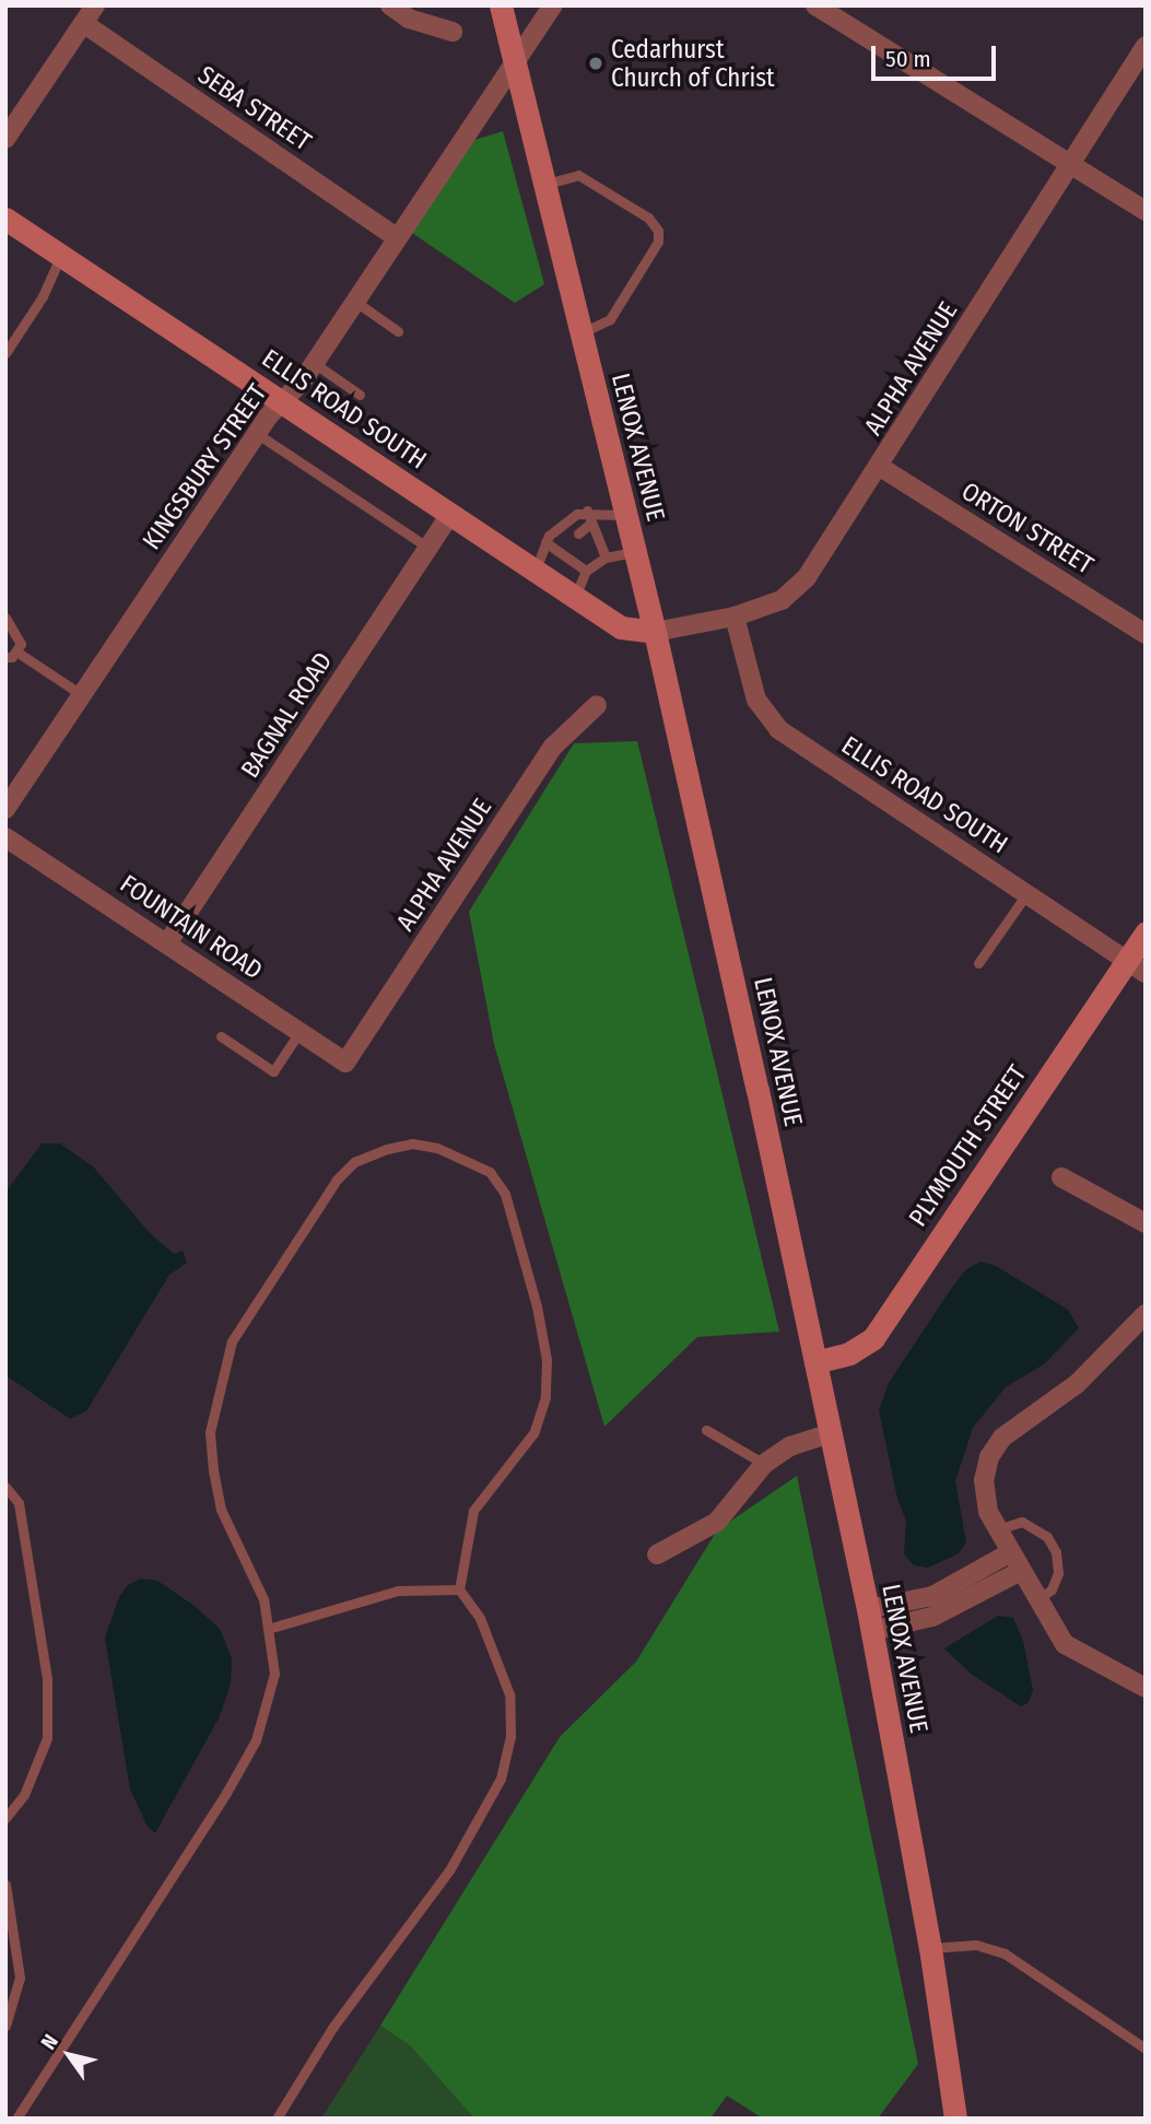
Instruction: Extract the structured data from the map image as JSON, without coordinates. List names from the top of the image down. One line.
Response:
{"streets":{"main road":["ELLIS ROAD SOUTH","LENOX AVENUE","PLYMOUTH STREET"],"street":["SEBA STREET","ALPHA AVENUE","KINGSBURY STREET","ORTON STREET","BAGNAL ROAD","FOUNTAIN ROAD"]},"crossings":[["SEBA STREET","KINGSBURY STREET"],["ALPHA AVENUE","ELLIS ROAD SOUTH"],["ALPHA AVENUE","LENOX AVENUE"],["ALPHA AVENUE","ORTON STREET"],["ALPHA AVENUE","FOUNTAIN ROAD"],["ELLIS ROAD SOUTH","LENOX AVENUE"],["ELLIS ROAD SOUTH","KINGSBURY STREET"],["ELLIS ROAD SOUTH","BAGNAL ROAD"],["ELLIS ROAD SOUTH","PLYMOUTH STREET"],["LENOX AVENUE","KINGSBURY STREET"],["LENOX AVENUE","PLYMOUTH STREET"],["BAGNAL ROAD","FOUNTAIN ROAD"]],"places":["Cedarhurst Church of Christ"],"scale_bar":"50 m","north":"top left"}
